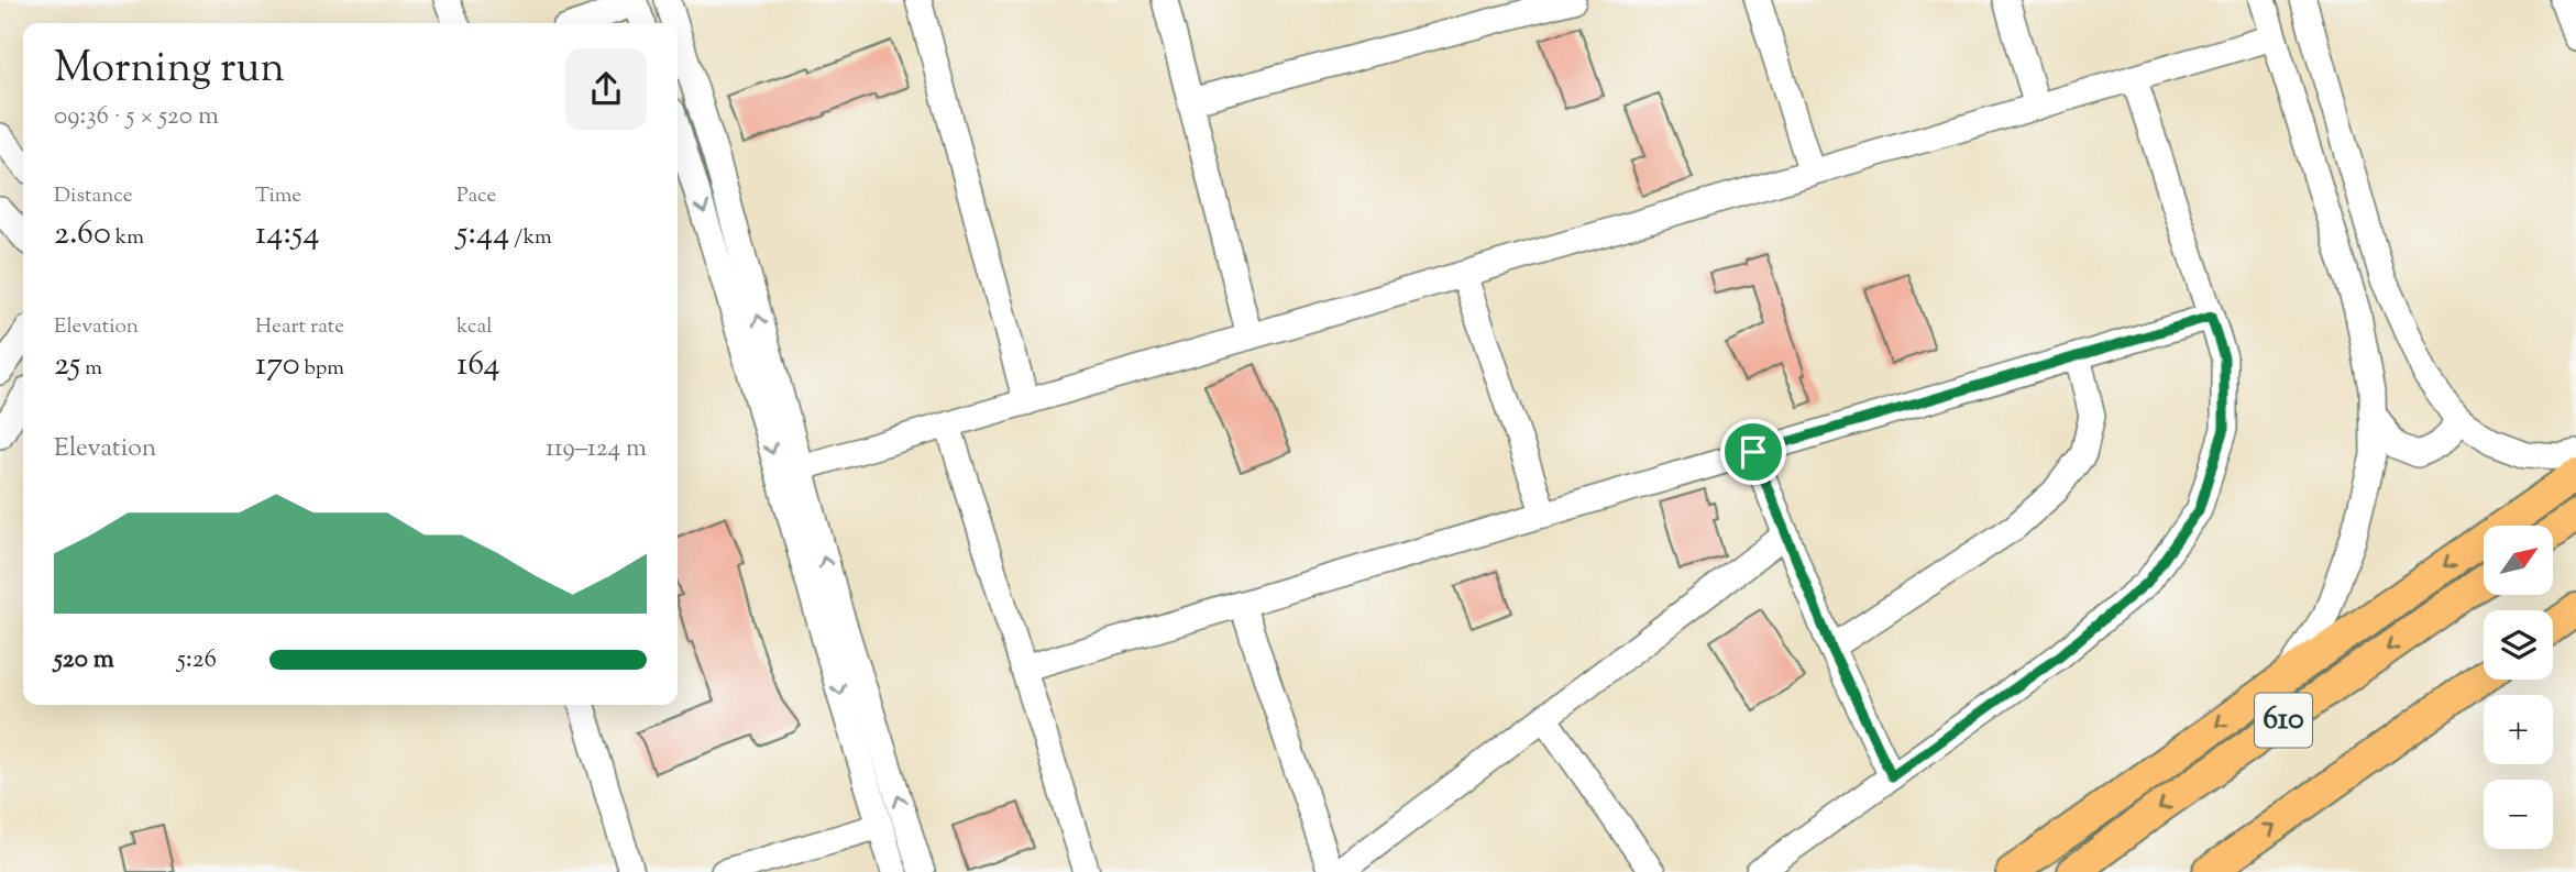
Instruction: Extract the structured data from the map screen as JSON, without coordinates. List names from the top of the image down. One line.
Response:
{"streets":{"main road":["610"]},"north":"top right","page":{"heading":["Morning run","09:36 · 5 × 520 m"],"stats":[["Distance","2.60 km"],["Time","14:54"],["Pace","5:44 /km"],["Elevation","25 m"],["Heart rate","170 bpm"],["kcal","164"]],"chart":["Elevation","119–124 m"],"map_buttons":["+","−"],"list":[{"name":"520 m","note":"5:26"}]}}
